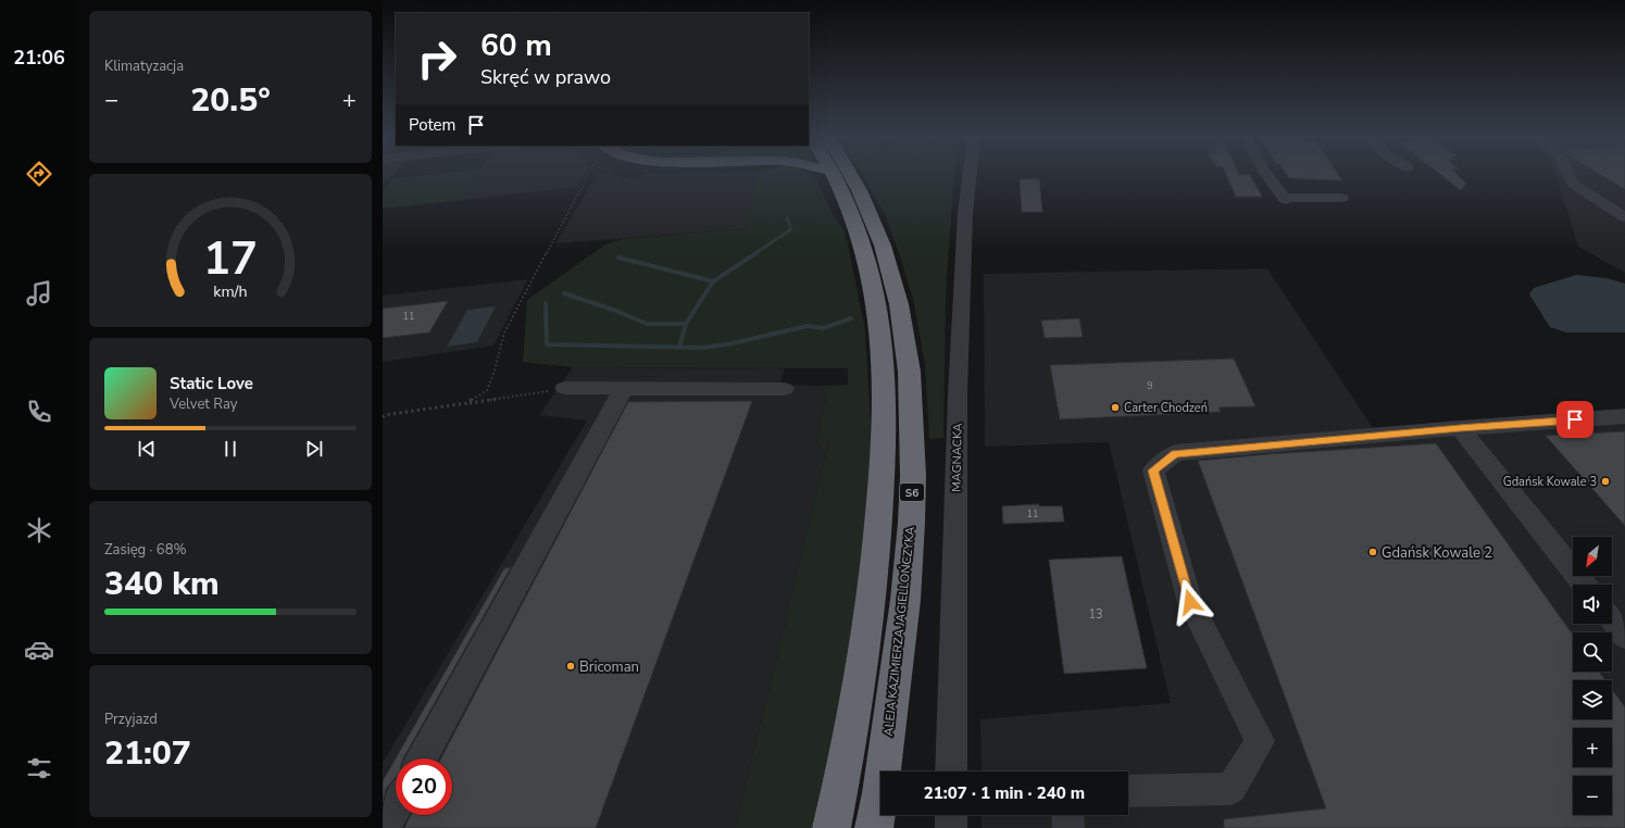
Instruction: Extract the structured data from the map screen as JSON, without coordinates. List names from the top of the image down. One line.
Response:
{"streets":{"highway":["S6","ALEJA KAZIMIERZA JAGIELLOŃCZYKA"],"street":["MAGNACKA"]},"places":["Carter Chodzeń","Gdańsk Kowale 3","Gdańsk Kowale 2","Bricoman"],"house_numbers":["11","9","11","13"],"north":"bottom left","page":{"tabs":"21:06","tile":["Klimatyzacja",["Zasięg · 68%","340 km"],["Przyjazd","21:07"]],"turn":["60 m","Skręć w prawo"],"heat":["−","20.5°","+"],"then":"Potem","song":["Static Love","Velvet Ray"],"map_buttons":["+","−"],"limit":"20","trip":"21:07 · 1 min · 240 m","gauge":["17","km/h"]}}
